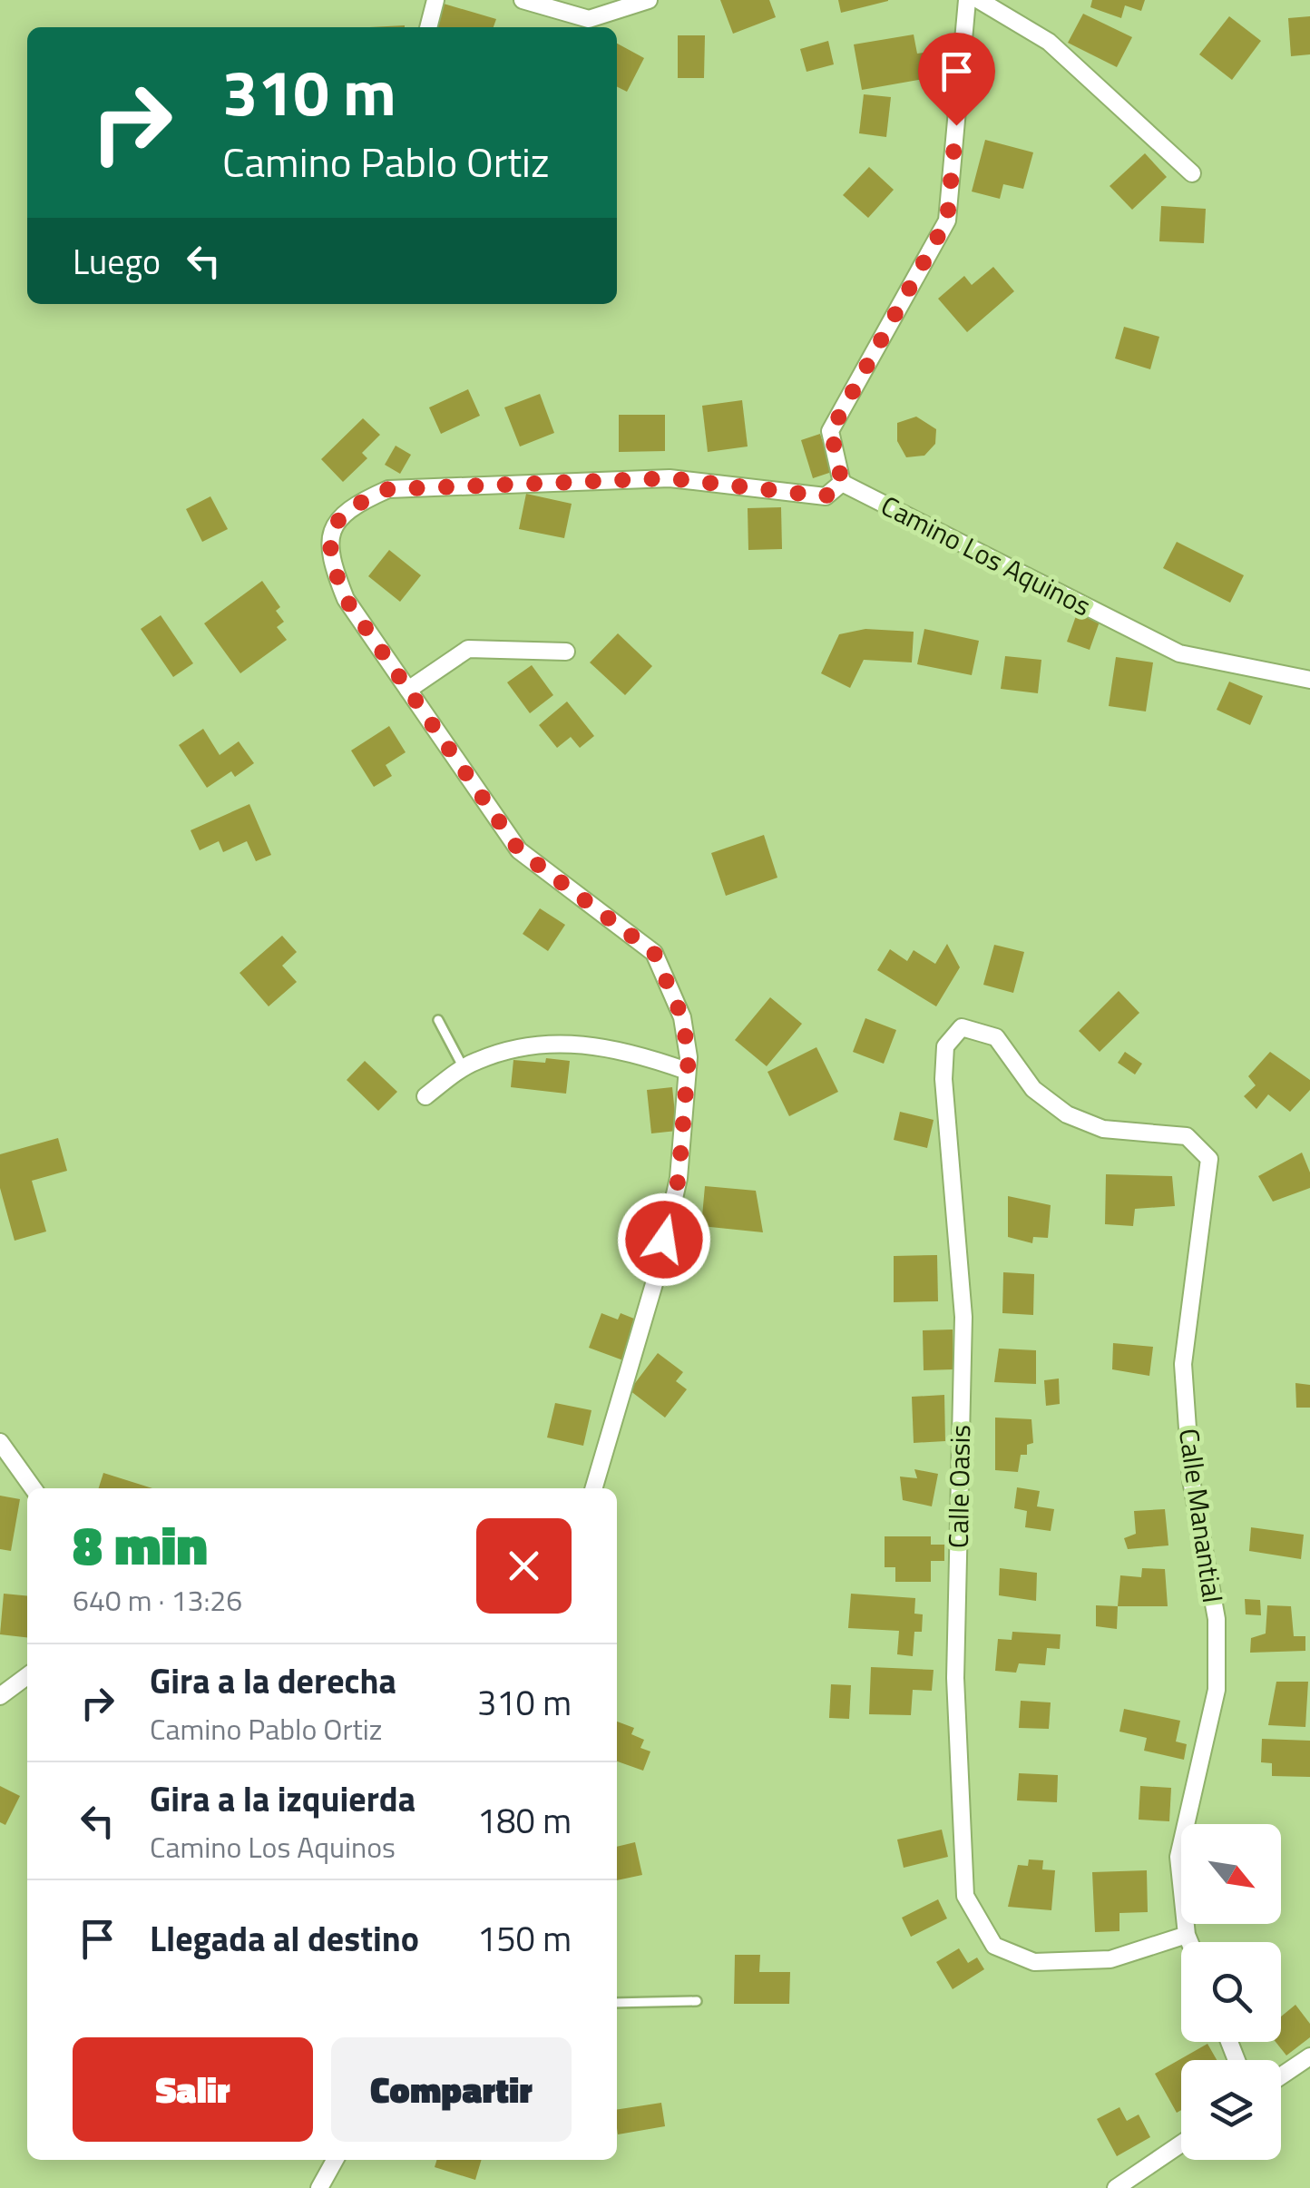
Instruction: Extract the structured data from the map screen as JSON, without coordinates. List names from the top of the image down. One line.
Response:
{"streets":{"street":["Camino Los Aquinos","Calle Oasis","Calle Manantial"]},"crossings":[["Calle Oasis","Calle Manantial"]],"north":"bottom right","page":{"turn":["310 m","Camino Pablo Ortiz"],"then":"Luego","heading":["8 min","640 m · 13:26"],"list":[{"name":"Gira a la derecha","note":"Camino Pablo Ortiz","value":"310 m"},{"name":"Gira a la izquierda","note":"Camino Los Aquinos","value":"180 m"},{"name":"Llegada al destino","value":"150 m"}],"buttons":["Salir","Compartir"]}}
